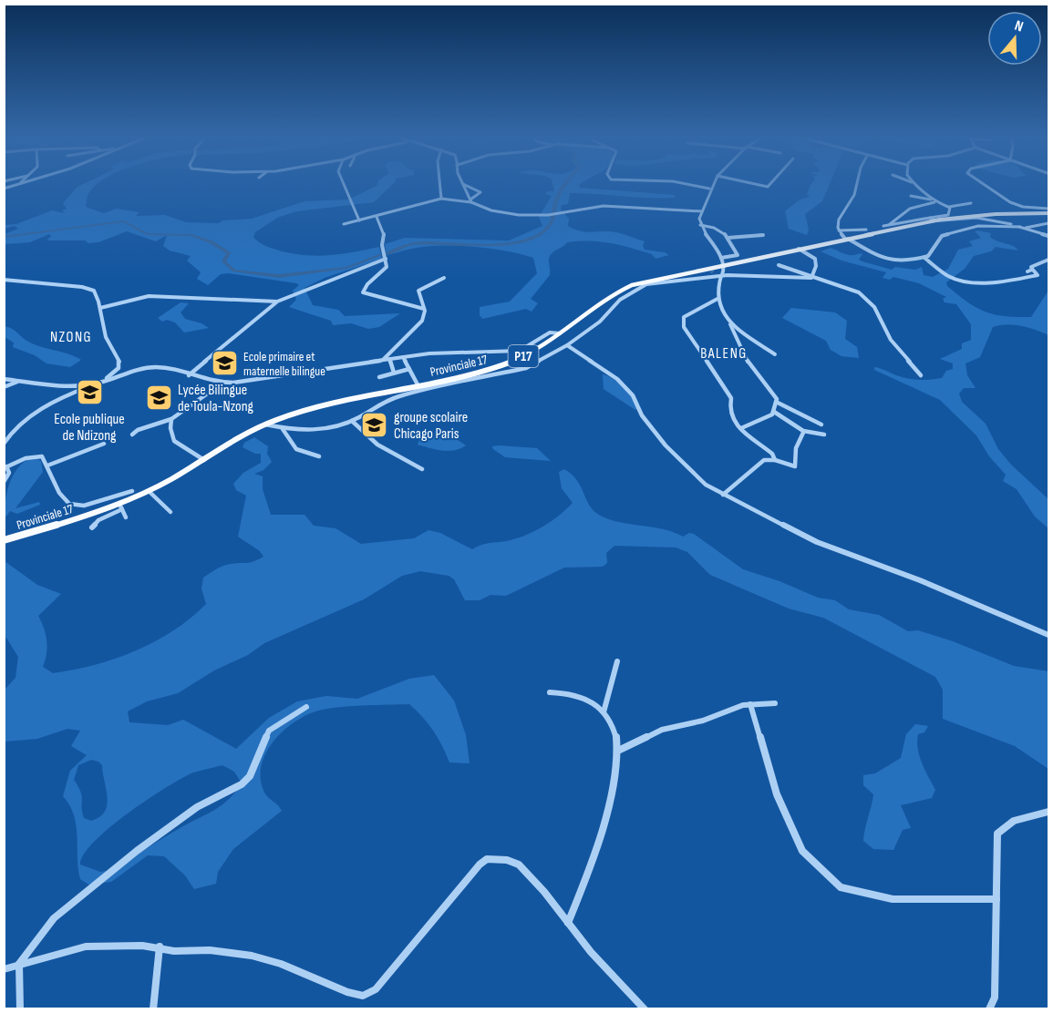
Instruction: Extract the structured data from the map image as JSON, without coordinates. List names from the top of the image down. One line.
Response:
{"streets":{"main road":["P17","Provinciale 17"]},"districts":["NZONG","BALENG"],"places":{"school or university":["Ecole primaire et maternelle bilingue","Ecole publique de Ndizong","Lycée Bilingue de Toula-Nzong","groupe scolaire Chicago Paris"]},"north":"top"}
